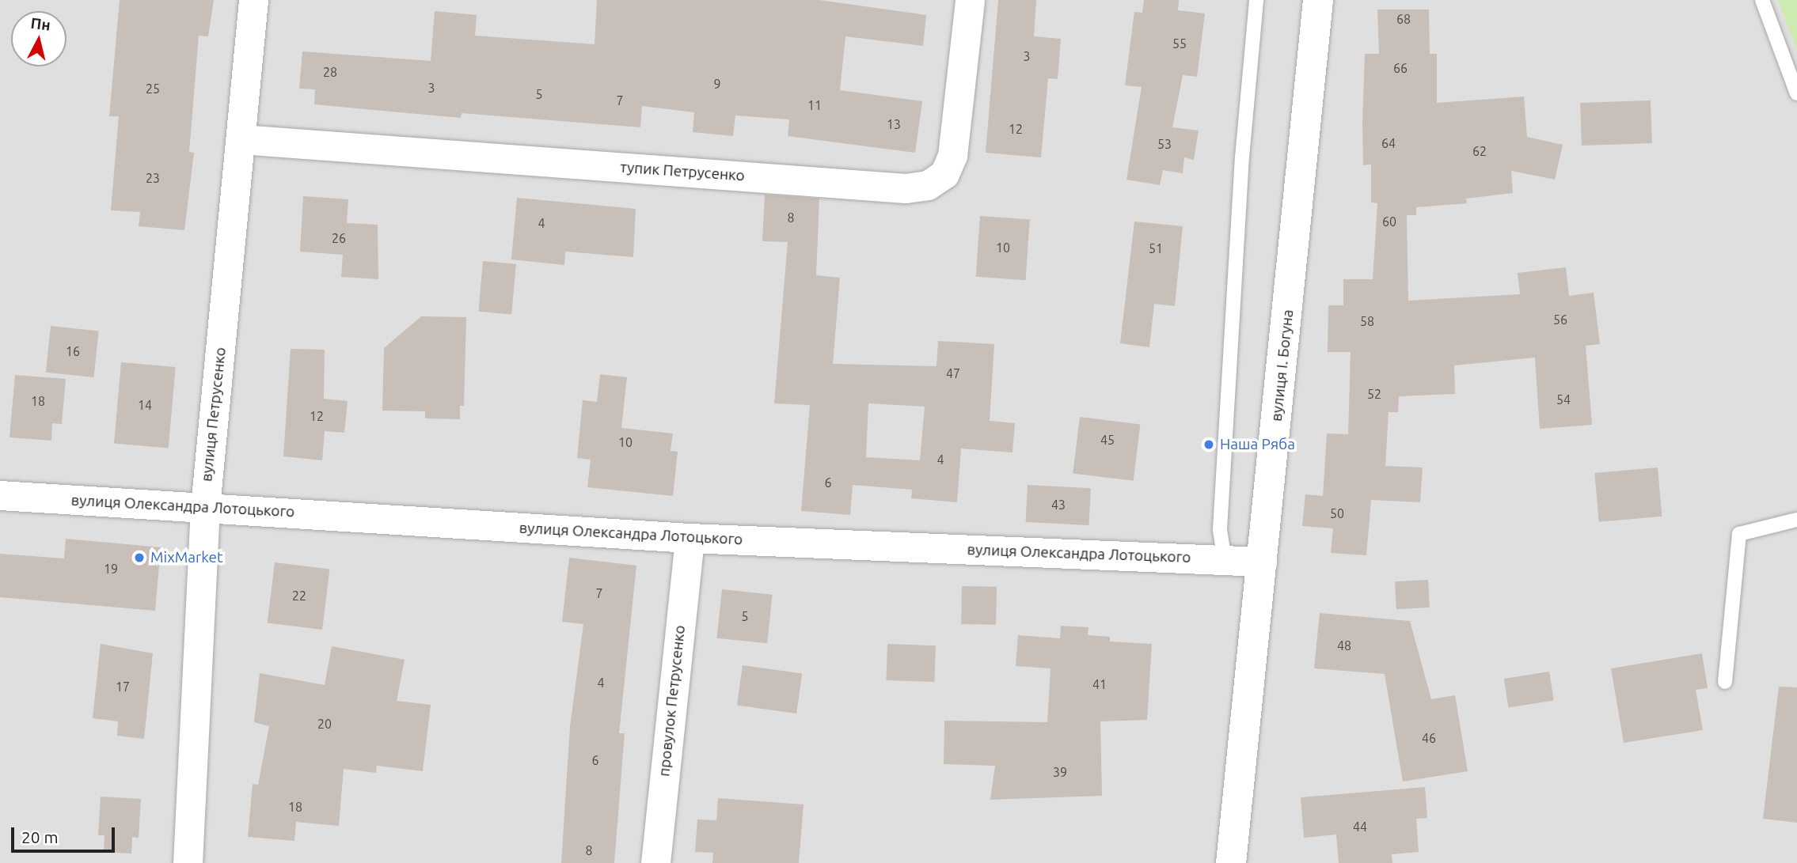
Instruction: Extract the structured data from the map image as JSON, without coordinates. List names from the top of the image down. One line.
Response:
{"streets":{"street":["тупик Петрусенко","вулиця І. Богуна","вулиця Петрусенко","вулиця Олександра Лотоцького","провулок Петрусенко"]},"crossings":[["тупик Петрусенко","вулиця Петрусенко"],["вулиця І. Богуна","вулиця Олександра Лотоцького"],["вулиця Петрусенко","вулиця Олександра Лотоцького"],["вулиця Олександра Лотоцького","провулок Петрусенко"]],"places":["Наша Ряба","MixMarket"],"house_numbers":["68","55","3","66","28","9","3","25","5","7","11","13","12","64","53","62","23","8","60","4","26","10","51","56","58","16","47","52","54","18","14","12","45","10","4","6","43","50","19","7","22","5","48","4","41","17","20","46","6","39","18","44","8"],"scale_bar":"20 m","north":"top"}
